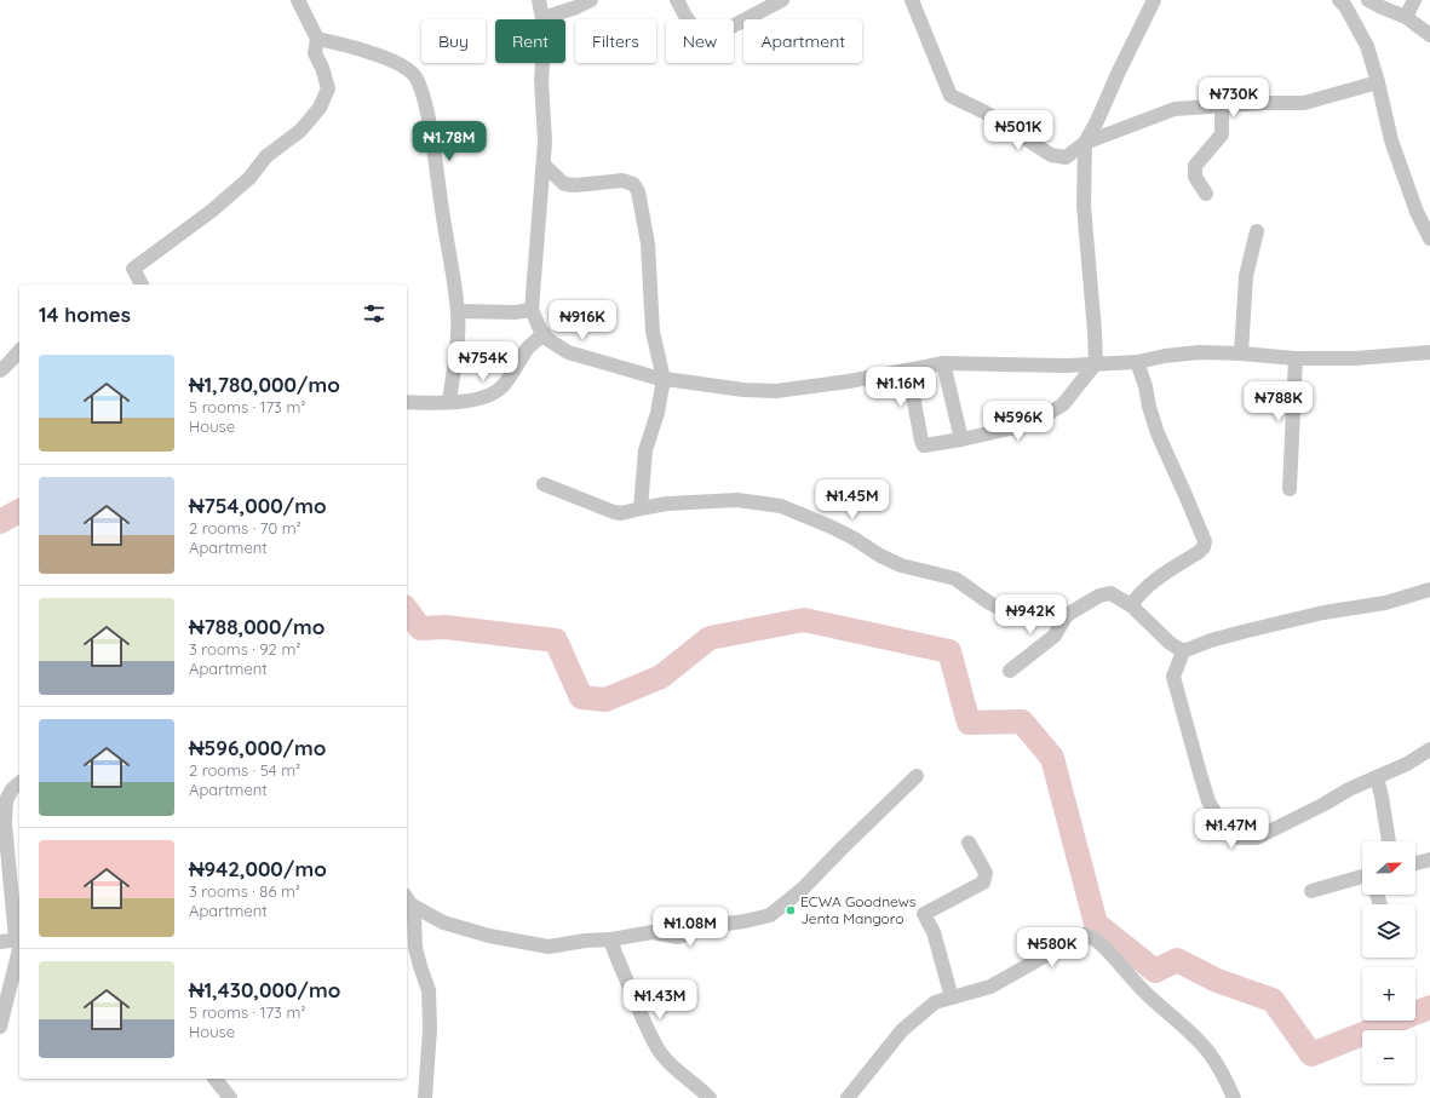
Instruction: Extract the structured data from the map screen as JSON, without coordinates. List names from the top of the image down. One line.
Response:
{"places":["ECWA Goodnews Jenta Mangoro"],"north":"right","page":{"chip":["Buy","Rent","Filters","New","Apartment"],"price":["₦730K","₦501K","₦1.78M","₦916K","₦754K","₦1.16M","₦788K","₦596K","₦1.45M","₦942K","₦1.47M","₦1.08M","₦580K","₦1.43M"],"heading":"14 homes","list":[{"name":"₦1,780,000/mo","note":"5 rooms · 173 m² · House"},{"name":"₦754,000/mo","note":"2 rooms · 70 m² · Apartment"},{"name":"₦788,000/mo","note":"3 rooms · 92 m² · Apartment"},{"name":"₦596,000/mo","note":"2 rooms · 54 m² · Apartment"},{"name":"₦942,000/mo","note":"3 rooms · 86 m² · Apartment"},{"name":"₦1,430,000/mo","note":"5 rooms · 173 m² · House"}],"map_buttons":["+","−"]}}
